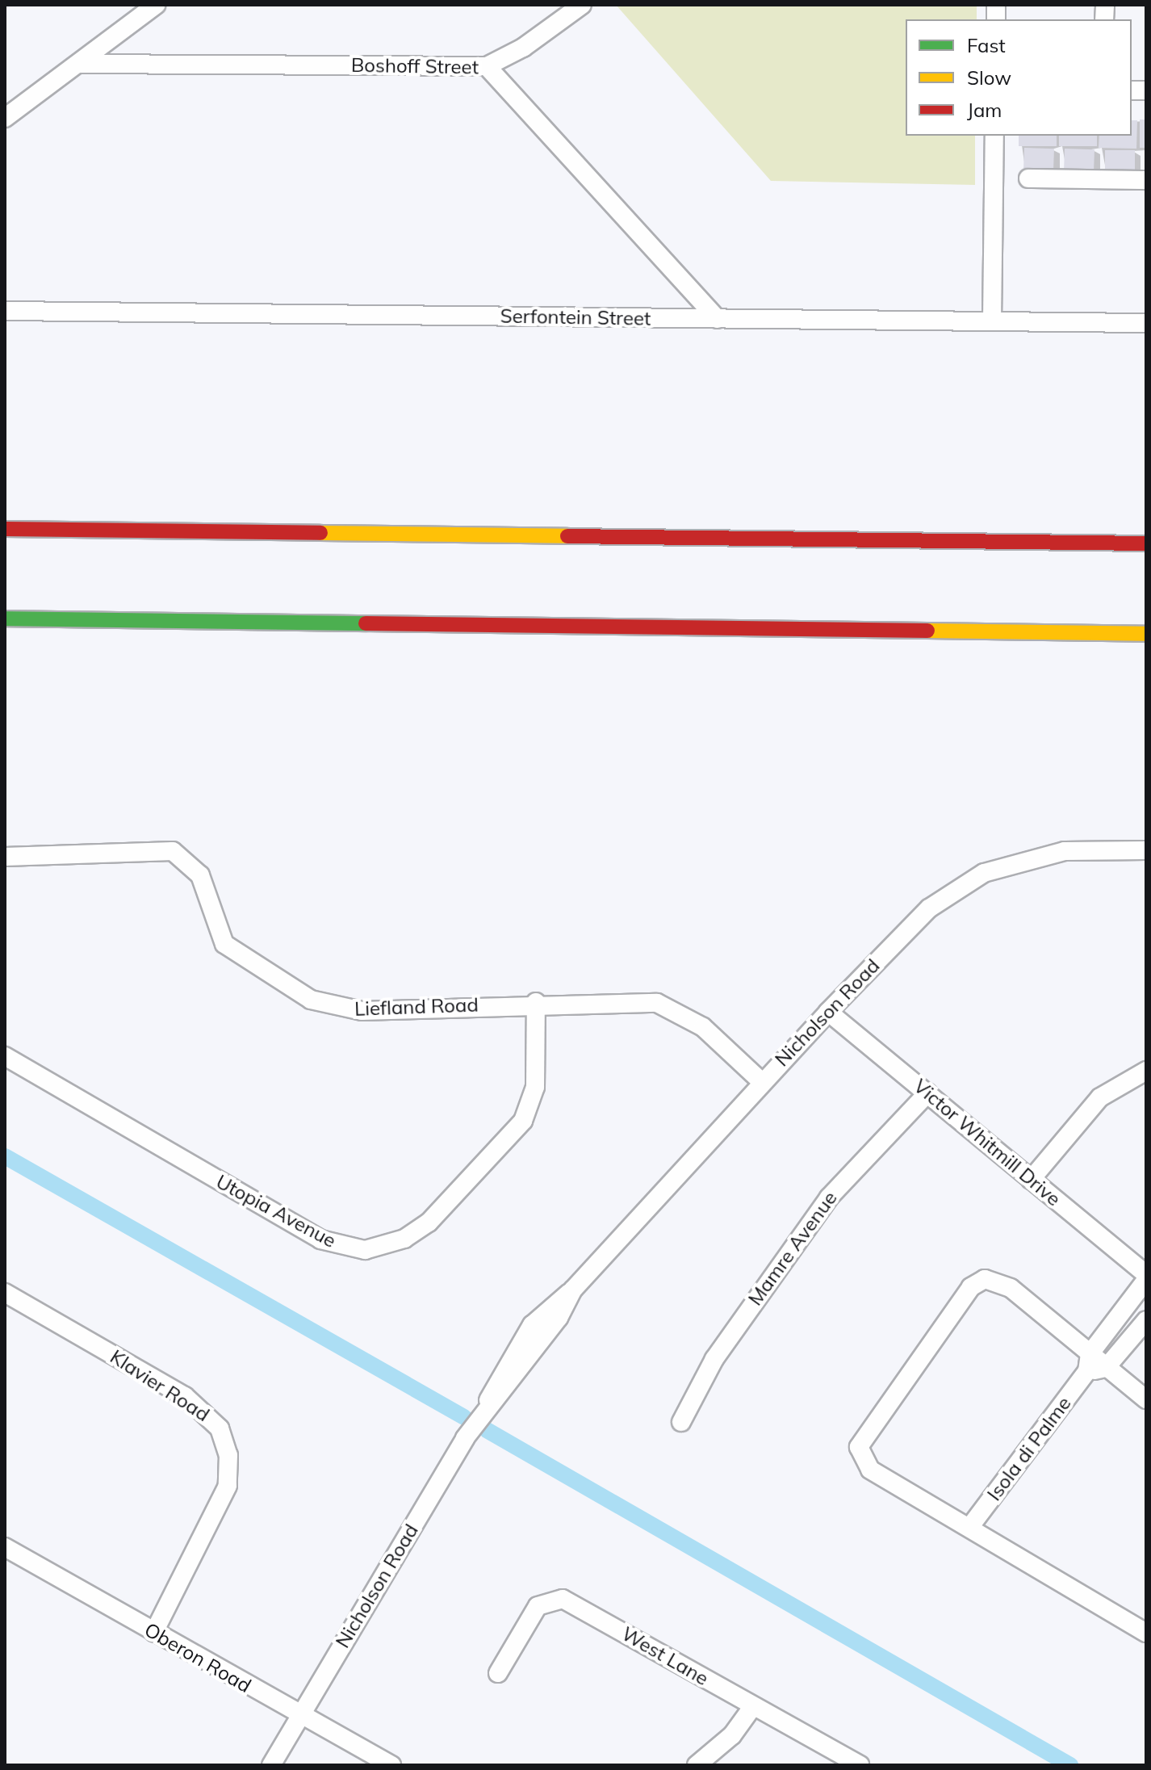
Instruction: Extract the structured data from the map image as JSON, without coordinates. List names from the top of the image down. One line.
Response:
{"streets":{"street":["Boshoff Street","Serfontein Street","Liefland Road","Nicholson Road","Victor Whitmill Drive","Utopia Avenue","Mamre Avenue","Klavier Road","Isola di Palme","West Lane","Oberon Road"]},"crossings":[["Boshoff Street","Serfontein Street"],["Liefland Road","Nicholson Road"],["Liefland Road","Utopia Avenue"],["Nicholson Road","Victor Whitmill Drive"],["Nicholson Road","Oberon Road"],["Victor Whitmill Drive","Mamre Avenue"],["Klavier Road","Oberon Road"]],"legend":["Fast","Slow","Jam"]}
